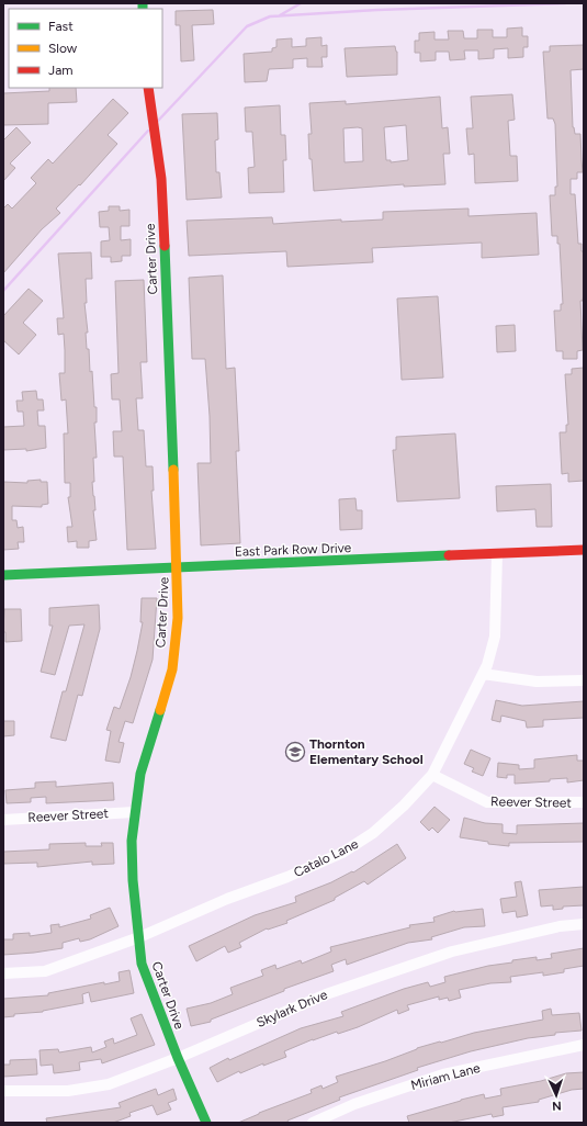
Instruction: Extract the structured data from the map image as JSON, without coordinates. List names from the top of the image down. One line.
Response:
{"streets":{"street":["Carter Drive","East Park Row Drive","Reever Street","Catalo Lane","Skylark Drive","Miriam Lane"]},"crossings":[["Carter Drive","East Park Row Drive"],["Carter Drive","Reever Street"],["Carter Drive","Catalo Lane"],["Carter Drive","Skylark Drive"],["East Park Row Drive","Catalo Lane"],["Reever Street","Catalo Lane"]],"places":{"school or university":["Thornton Elementary School"]},"legend":["Fast","Slow","Jam"],"north":"bottom"}
